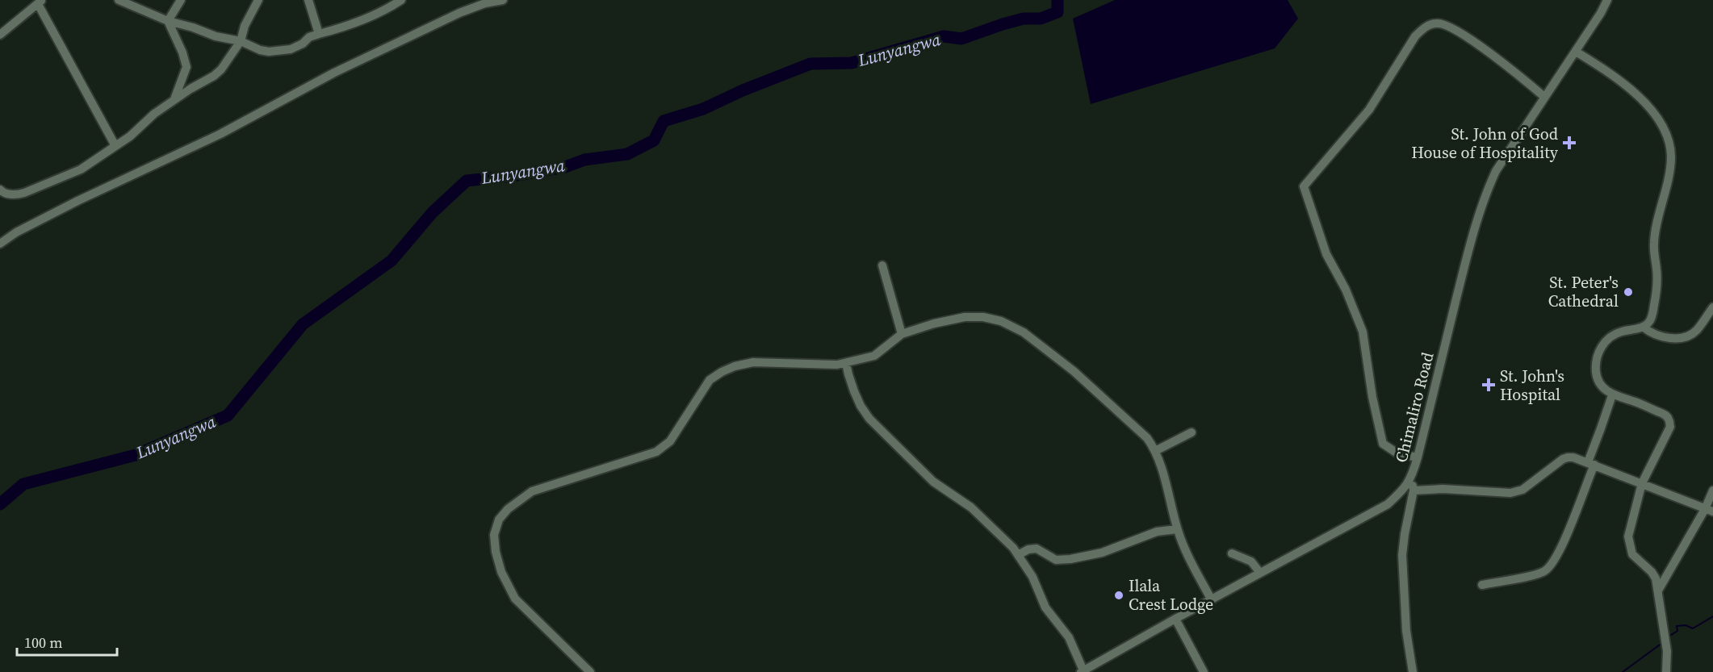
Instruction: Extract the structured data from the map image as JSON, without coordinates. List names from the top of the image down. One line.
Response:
{"streets":{"street":["Chimaliro Road"]},"water":["Lunyangwa"],"places":{"health":["St. John of God House of Hospitality","St. John's Hospital"],"other":["St. Peter's Cathedral","Ilala Crest Lodge"]},"scale_bar":"100 m"}
